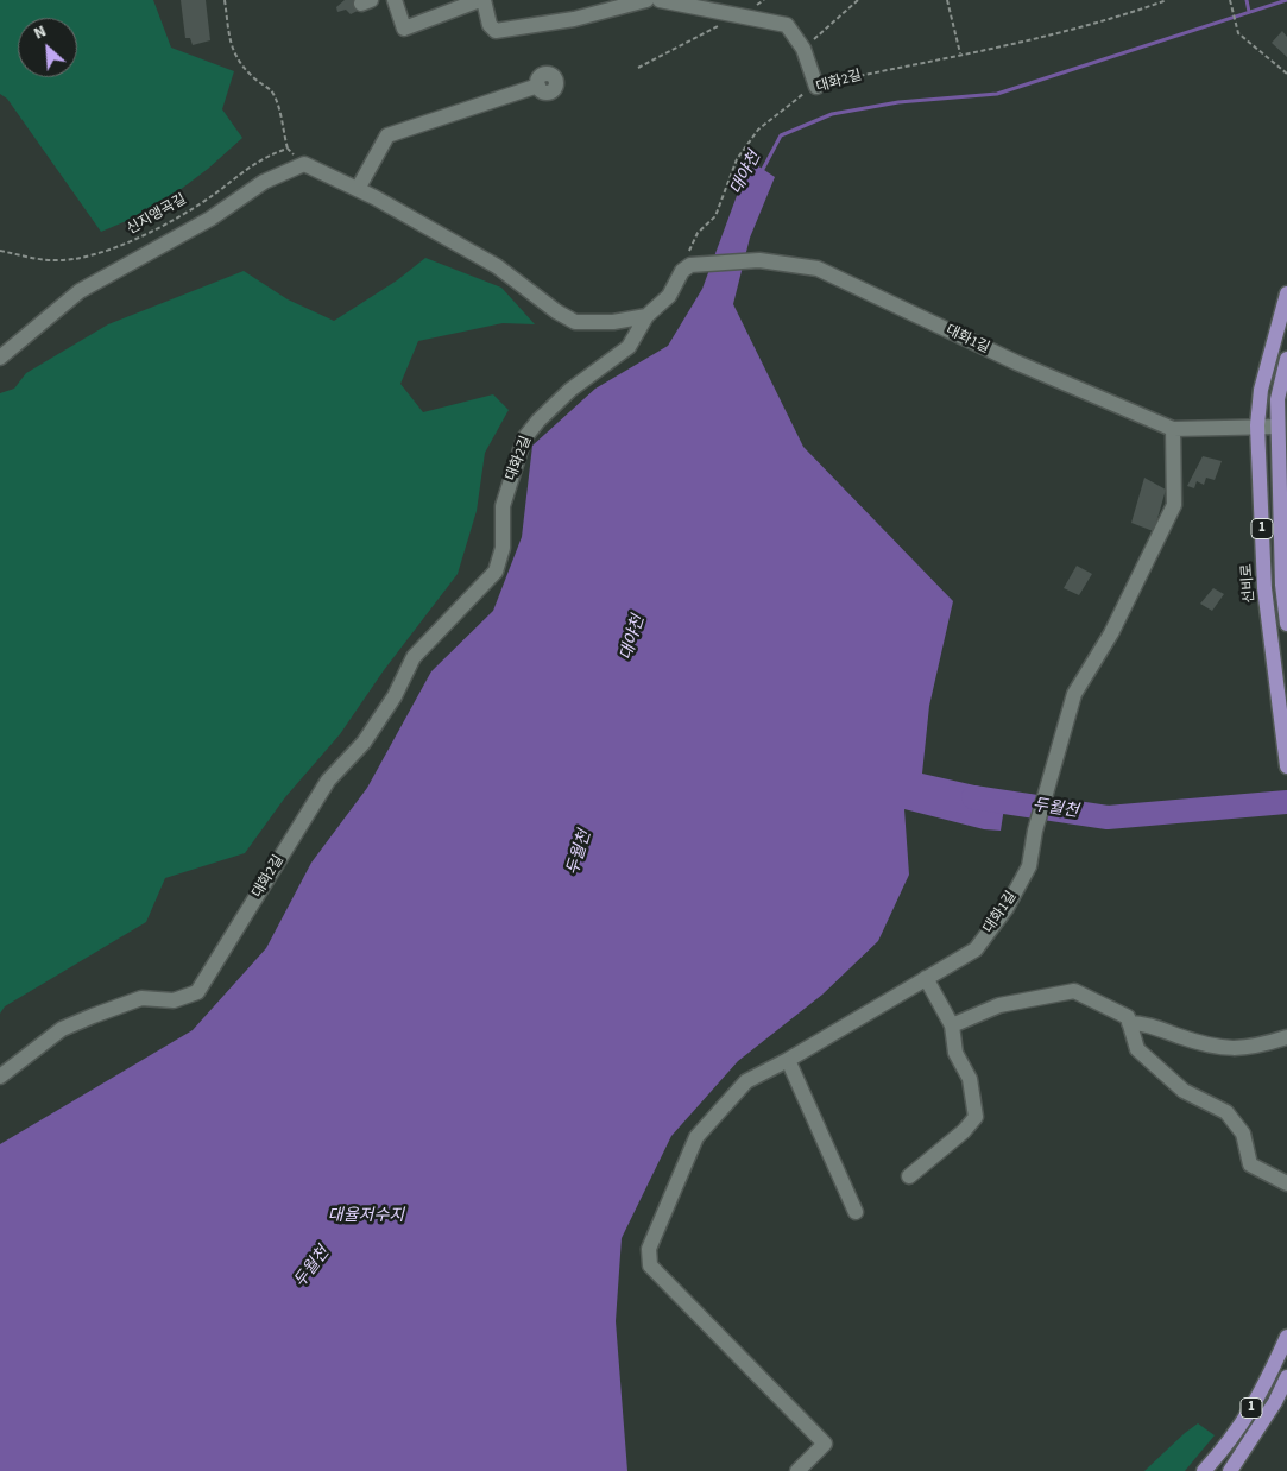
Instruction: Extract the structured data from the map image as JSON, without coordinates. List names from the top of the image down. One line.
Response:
{"streets":{"main road":["1","선비로"],"street":["대화2길","대화1길"],"path":["신지앵곡길"]},"crossings":[["대화2길","대화1길"],["대화1길","1"],["대화1길","선비로"]],"water":["대야천","두월천","대율저수지"],"north":"top left"}
